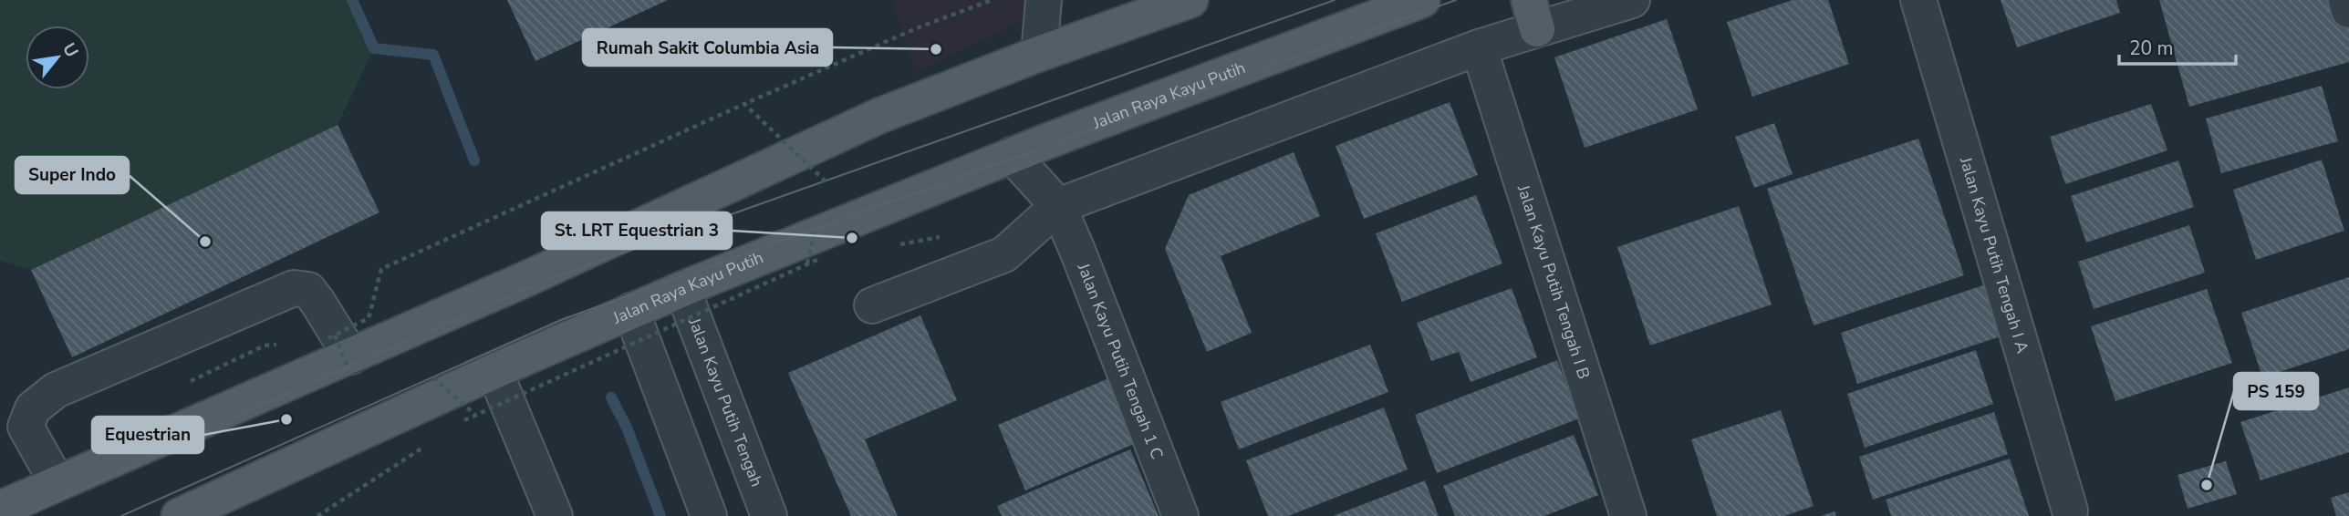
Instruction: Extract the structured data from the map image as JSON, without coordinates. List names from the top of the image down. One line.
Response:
{"streets":{"main road":["Jalan Raya Kayu Putih"],"street":["Jalan Kayu Putih Tengah I A","Jalan Kayu Putih Tengah I B","Jalan Kayu Putih Tengah 1 C","Jalan Kayu Putih Tengah"]},"crossings":[["Jalan Raya Kayu Putih","Jalan Kayu Putih Tengah 1 C"],["Jalan Raya Kayu Putih","Jalan Kayu Putih Tengah"]],"places":["Rumah Sakit Columbia Asia","St. LRT Equestrian 3","Super Indo","Equestrian","PS 159"],"scale_bar":"20 m","north":"top right"}
